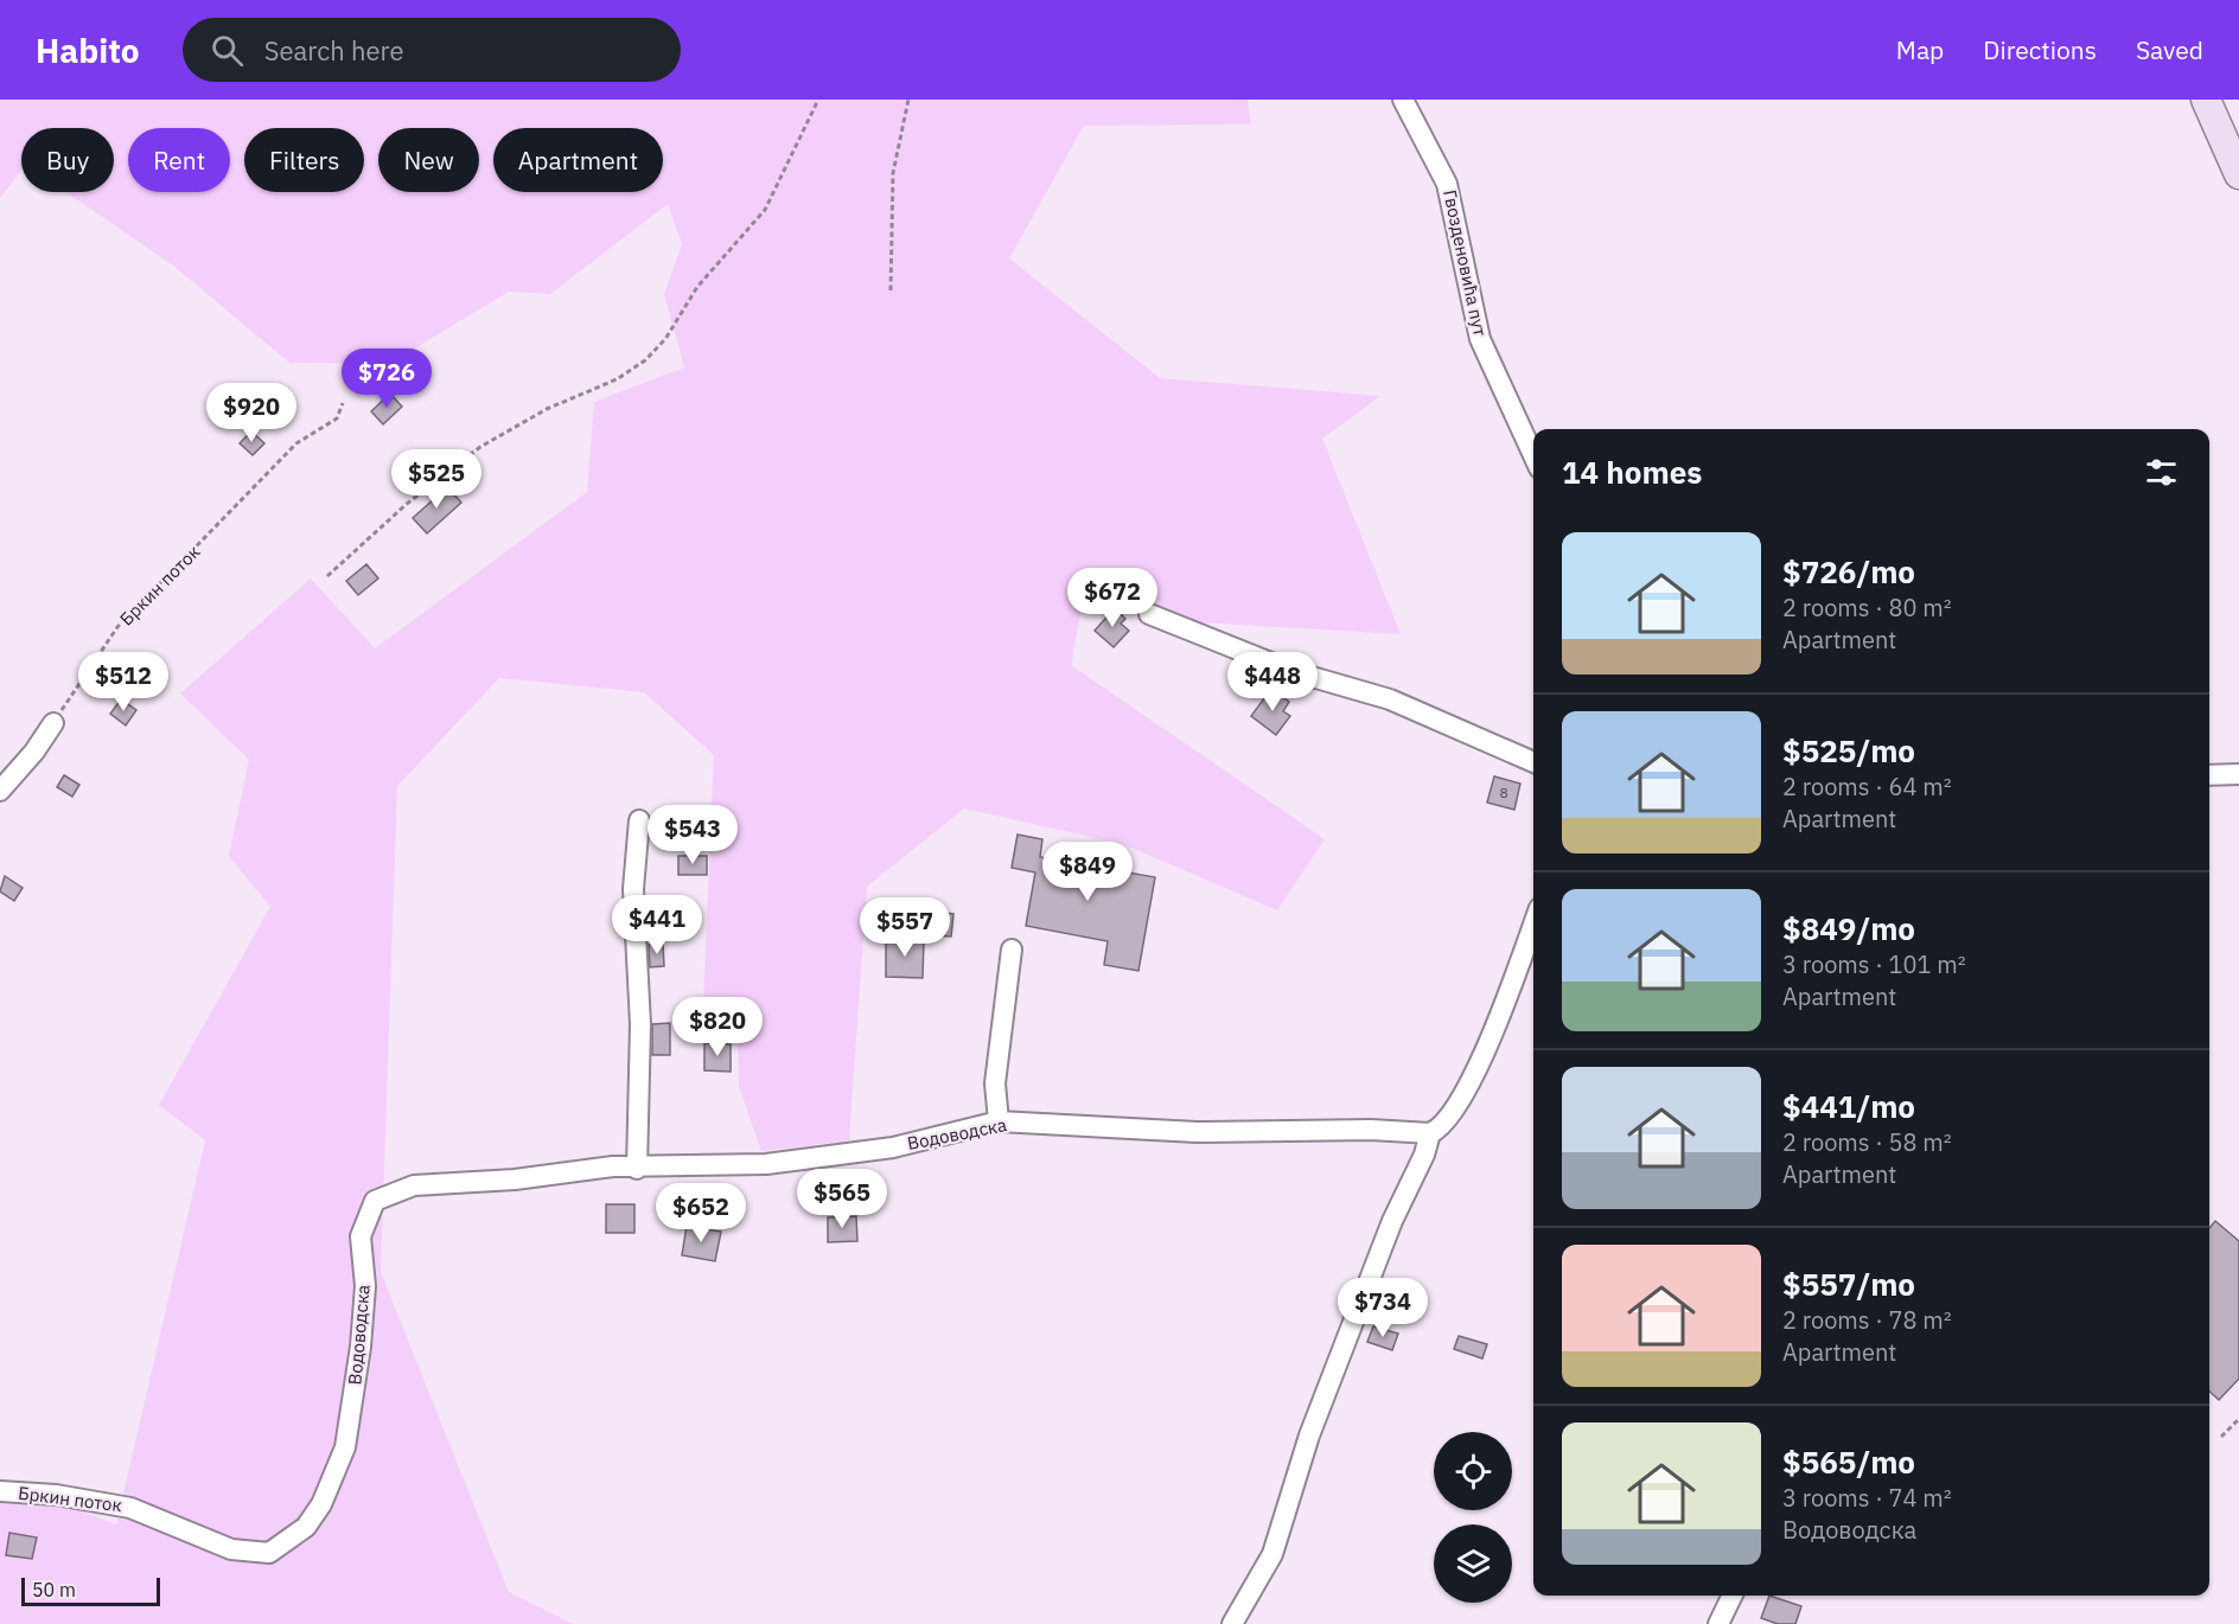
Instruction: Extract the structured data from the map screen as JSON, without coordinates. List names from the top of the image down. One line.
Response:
{"streets":{"street":["Гвозденовића пут","Бркин поток","Водоводска"]},"crossings":[["Бркин поток","Водоводска"]],"house_numbers":["8"],"scale_bar":"50 m","page":{"header":"Habito","search":"Search here","nav":["Map","Directions","Saved"],"chip":["Buy","Rent","Filters","New","Apartment"],"price":["$726","$920","$525","$672","$512","$448","$543","$849","$441","$557","$820","$565","$652","$734"],"heading":"14 homes","list":[{"name":"$726/mo","note":"2 rooms · 80 m² · Apartment"},{"name":"$525/mo","note":"2 rooms · 64 m² · Apartment"},{"name":"$849/mo","note":"3 rooms · 101 m² · Apartment"},{"name":"$441/mo","note":"2 rooms · 58 m² · Apartment"},{"name":"$557/mo","note":"2 rooms · 78 m² · Apartment"},{"name":"$565/mo","note":"3 rooms · 74 m² · Водоводска"}],"scale":"50 m"}}
